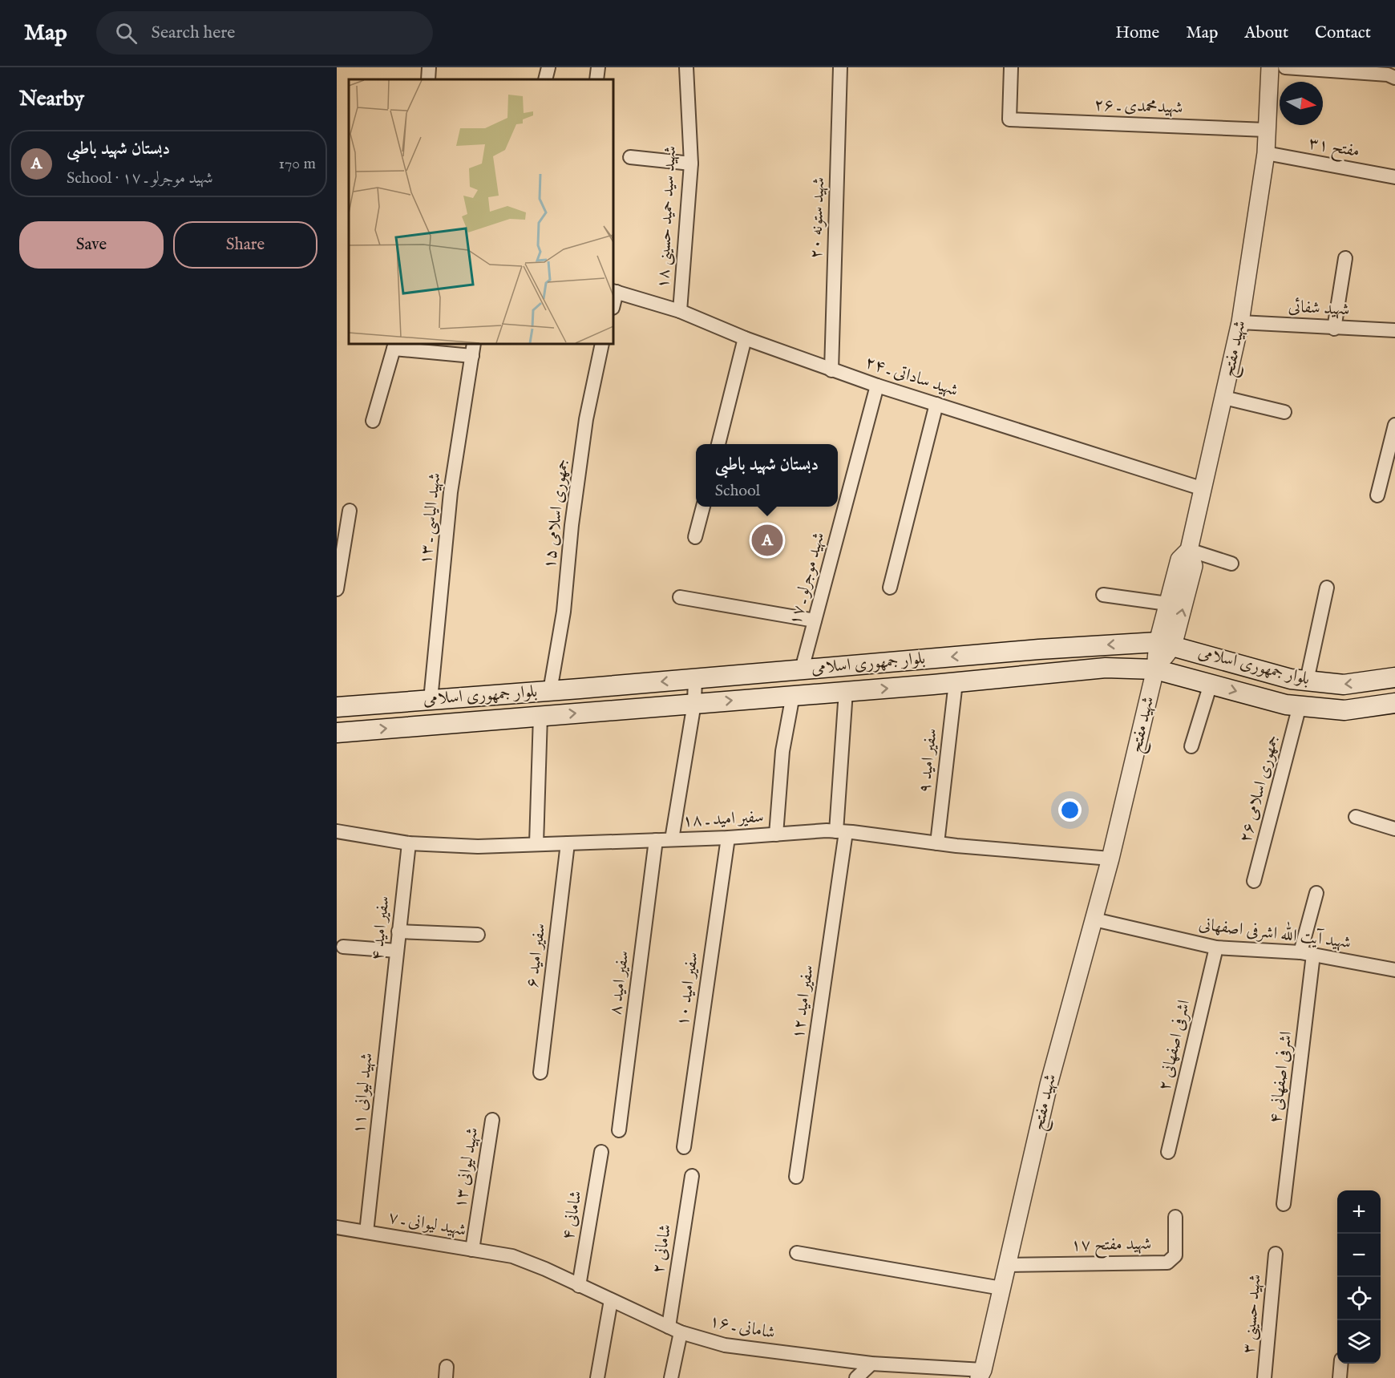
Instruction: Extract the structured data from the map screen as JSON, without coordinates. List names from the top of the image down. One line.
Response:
{"streets":{"main road":["بلوار جمهوری اسلامی"],"street":["شهیدمحمدی ـ ۲۶","مفتح ۳۱","شهید سید حمید حسینی ۱۸","شهید ستونه ۲۰","شهید شفائی","شهید مفتح","شهید ساداتی ـ ۲۴","جمهوری اسلامی ۱۵","شهید الیاسی ـ ۱۳","شهید موجرلو ـ ۱۷","سفیر امید ۹","جمهوری اسلامی ۲۶","سفیر امید ـ ۱۸","سفیر امید ۴","شهید آیت الله اشرفی اصفهانی","سفیر امید ۶","سفیر امید ۸","سفیر امید ۱۰","سفیر امید ۱۲","اشرفی اصفهانی ۲","اشرفی اصفهانی ۴","شهید لیوانی ۱۱","شهید لیوانی ۱۳","شامانی ۴","شهید لیوانی ـ ۷","شهید مفتح ۱۷","شامانی ۲","شهید حسینی ۳","شامانی ـ ۱۶"]},"crossings":[["شهیدمحمدی ـ ۲۶","شهید مفتح"],["مفتح ۳۱","شهید مفتح"],["شهید سید حمید حسینی ۱۸","شهید ساداتی ـ ۲۴"],["شهید ستونه ۲۰","شهید ساداتی ـ ۲۴"],["شهید شفائی","شهید مفتح"],["شهید مفتح","شهید ساداتی ـ ۲۴"],["شهید مفتح","بلوار جمهوری اسلامی"],["شهید مفتح","سفیر امید ـ ۱۸"],["شهید مفتح","شهید آیت الله اشرفی اصفهانی"],["شهید مفتح","شهید مفتح ۱۷"],["شهید مفتح","شامانی ـ ۱۶"],["شهید ساداتی ـ ۲۴","شهید موجرلو ـ ۱۷"],["جمهوری اسلامی ۱۵","بلوار جمهوری اسلامی"],["شهید الیاسی ـ ۱۳","بلوار جمهوری اسلامی"],["شهید موجرلو ـ ۱۷","بلوار جمهوری اسلامی"],["بلوار جمهوری اسلامی","سفیر امید ۹"],["بلوار جمهوری اسلامی","جمهوری اسلامی ۲۶"],["بلوار جمهوری اسلامی","سفیر امید ۱۲"],["سفیر امید ۹","سفیر امید ـ ۱۸"],["سفیر امید ـ ۱۸","سفیر امید ۴"],["سفیر امید ـ ۱۸","سفیر امید ۶"],["سفیر امید ـ ۱۸","سفیر امید ۸"],["سفیر امید ـ ۱۸","سفیر امید ۱۰"],["سفیر امید ـ ۱۸","سفیر امید ۱۲"],["سفیر امید ۴","شهید لیوانی ۱۱"],["شهید آیت الله اشرفی اصفهانی","اشرفی اصفهانی ۲"],["شهید آیت الله اشرفی اصفهانی","اشرفی اصفهانی ۴"],["شهید لیوانی ۱۱","شهید لیوانی ـ ۷"],["شهید لیوانی ۱۳","شهید لیوانی ـ ۷"],["شامانی ۴","شامانی ـ ۱۶"],["شهید لیوانی ـ ۷","شامانی ـ ۱۶"],["شامانی ۲","شامانی ـ ۱۶"]],"north":"right","page":{"header":"Map","search":"Search here","nav":["Home","Map","About","Contact"],"heading":"Nearby","list":[{"mark":"A","name":"دبستان شهید باطبی","note":"School · شهید موجرلو ـ ۱۷","value":"170 m"}],"buttons":["Save","Share"],"popup":["دبستان شهید باطبی","School"],"pins":"A","map_buttons":["+","−"]}}
